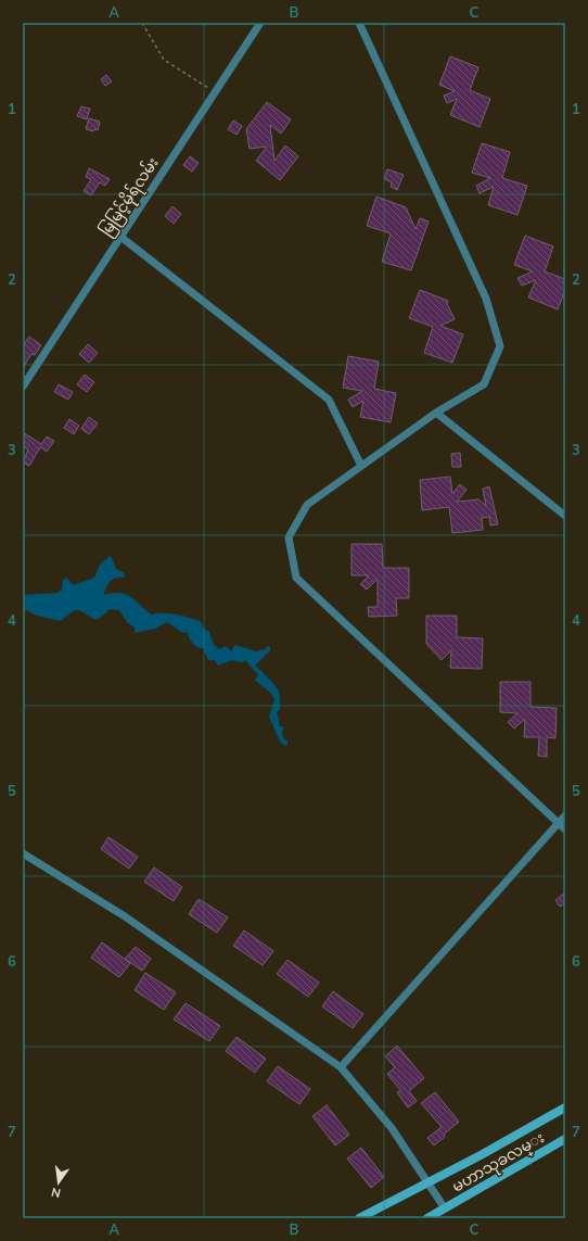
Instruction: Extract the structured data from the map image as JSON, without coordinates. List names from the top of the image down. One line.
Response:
{"streets":{"main road":["မဟာသုခလမ္း"],"street":["မြမြင့်မိုရ်လမ်း"]},"north":"bottom","grid":{"columns":["A","B","C"],"rows":["1","2","3","4","5","6","7"]}}
